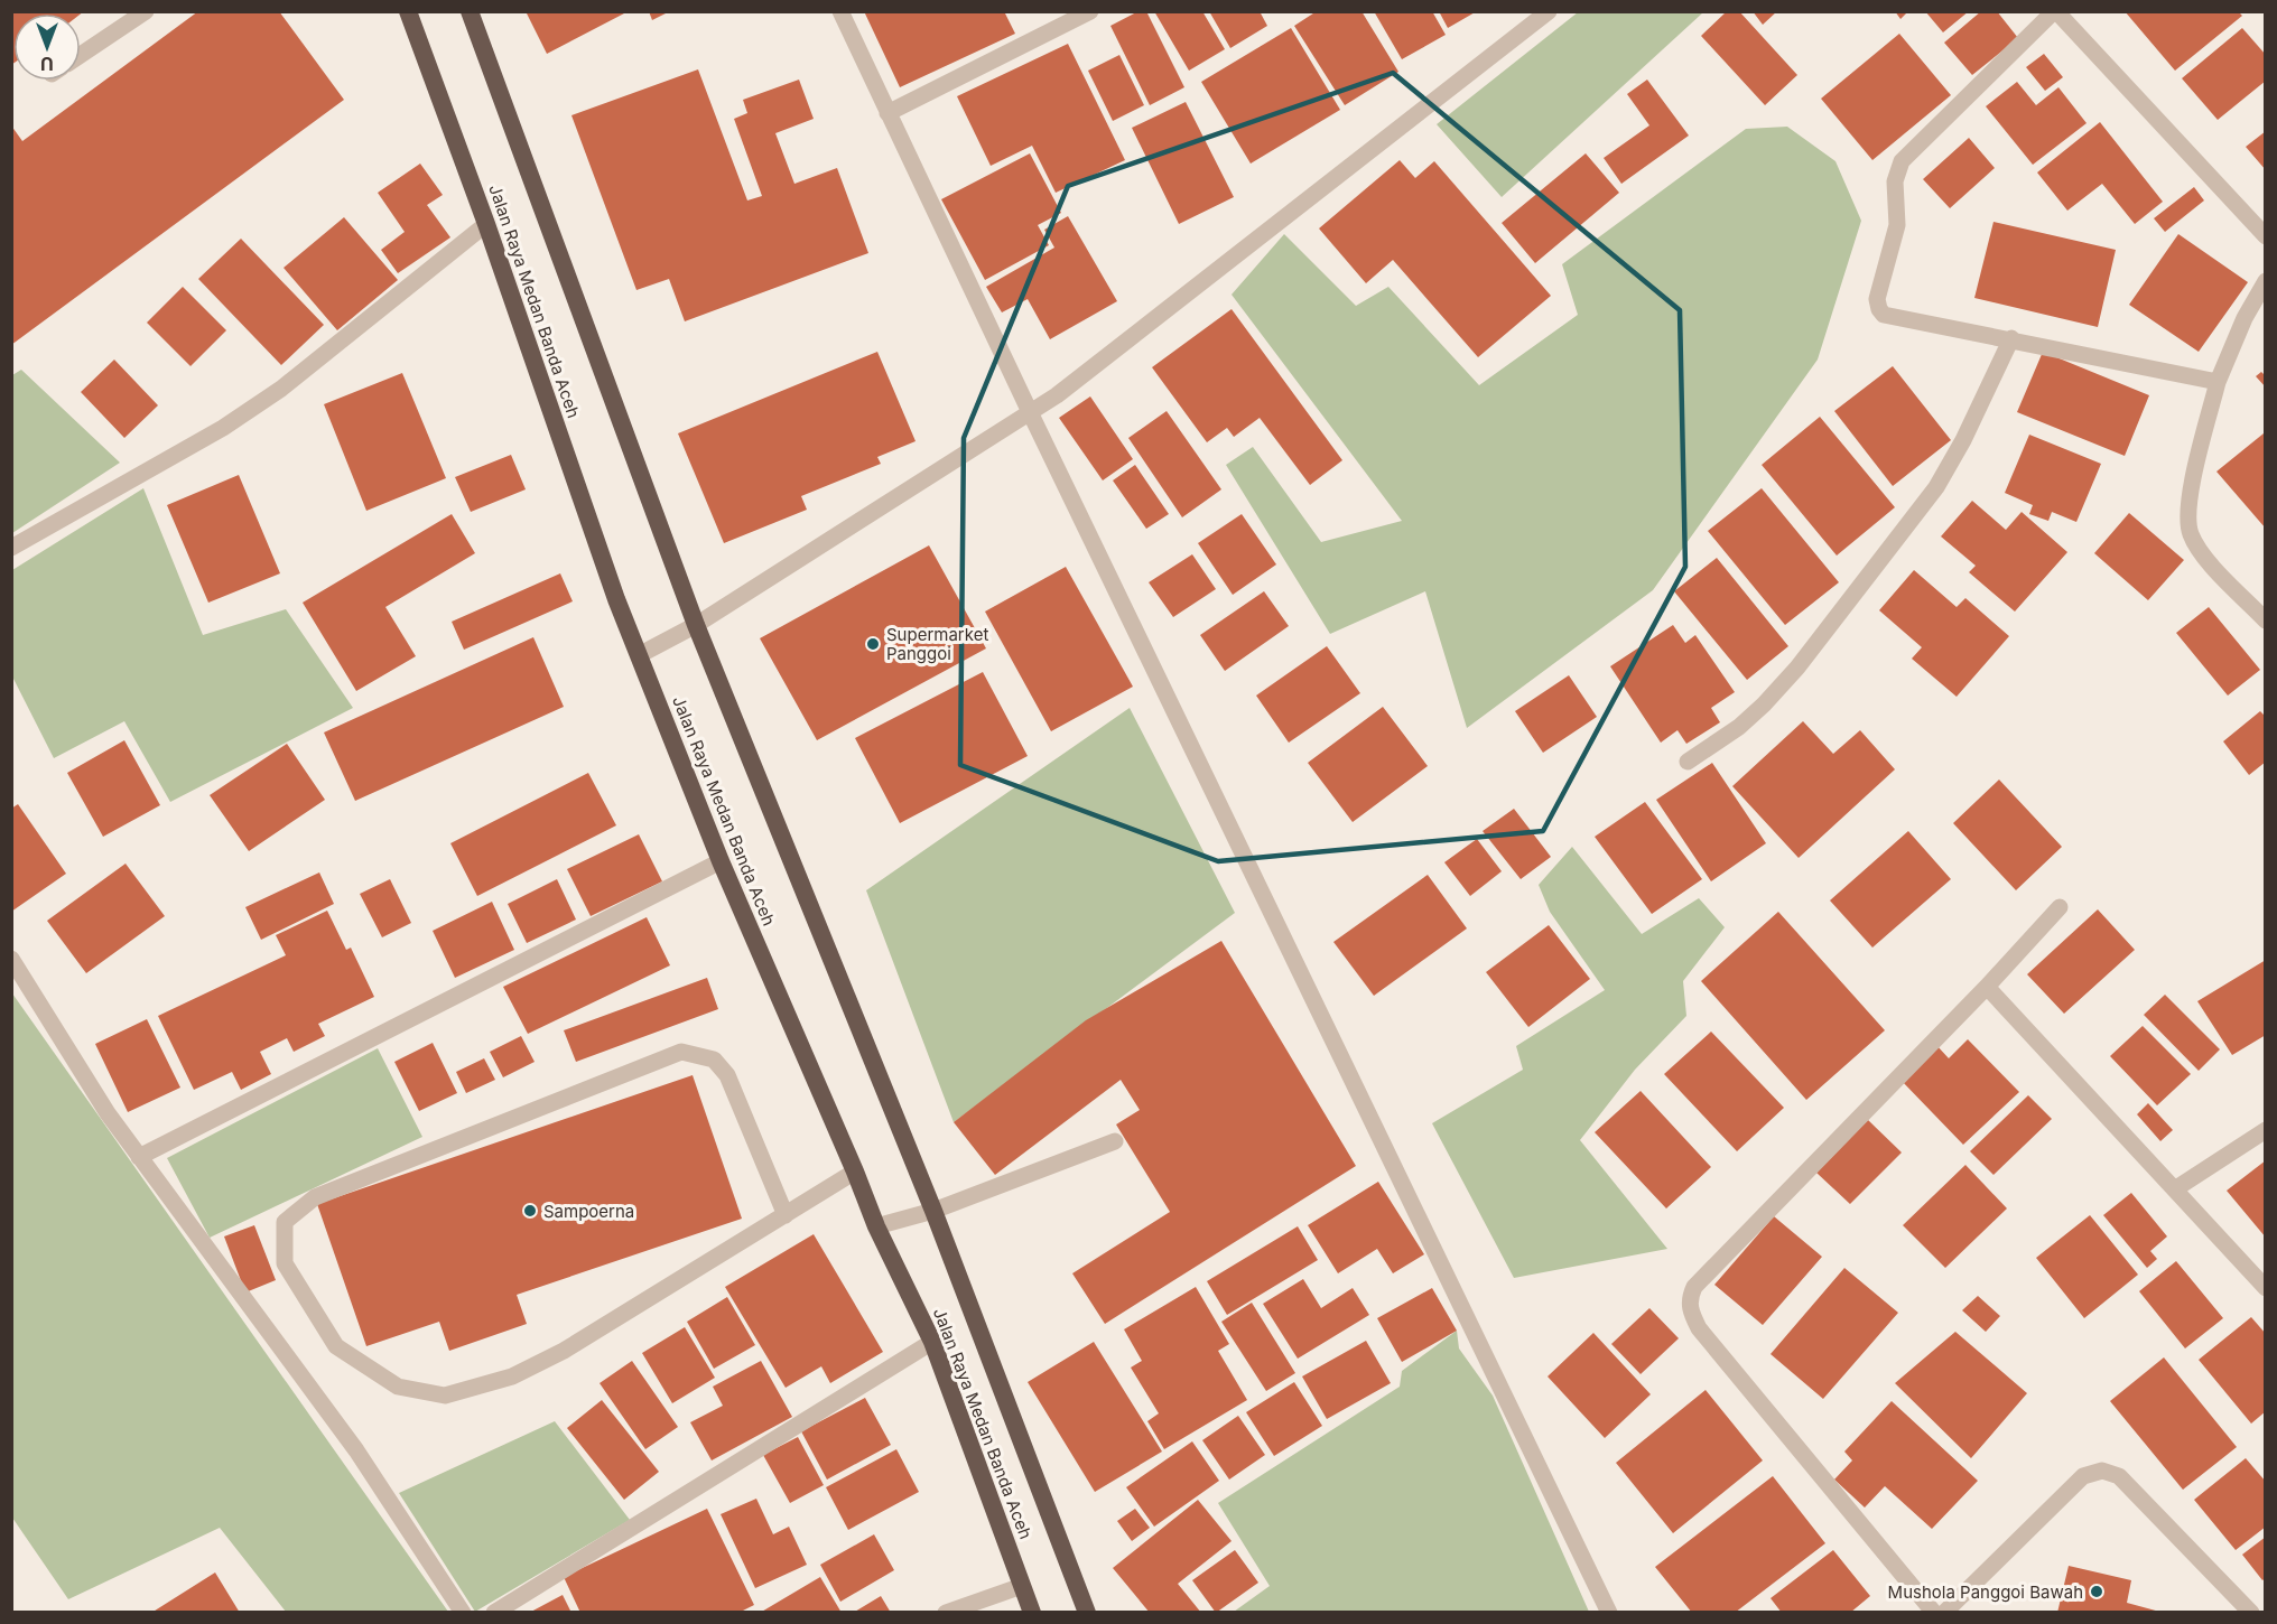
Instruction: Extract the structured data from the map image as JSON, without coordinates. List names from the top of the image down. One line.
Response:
{"streets":{"highway":["Jalan Raya Medan Banda Aceh"]},"places":["Supermarket Panggoi","Sampoerna","Mushola Panggoi Bawah"],"north":"bottom"}
